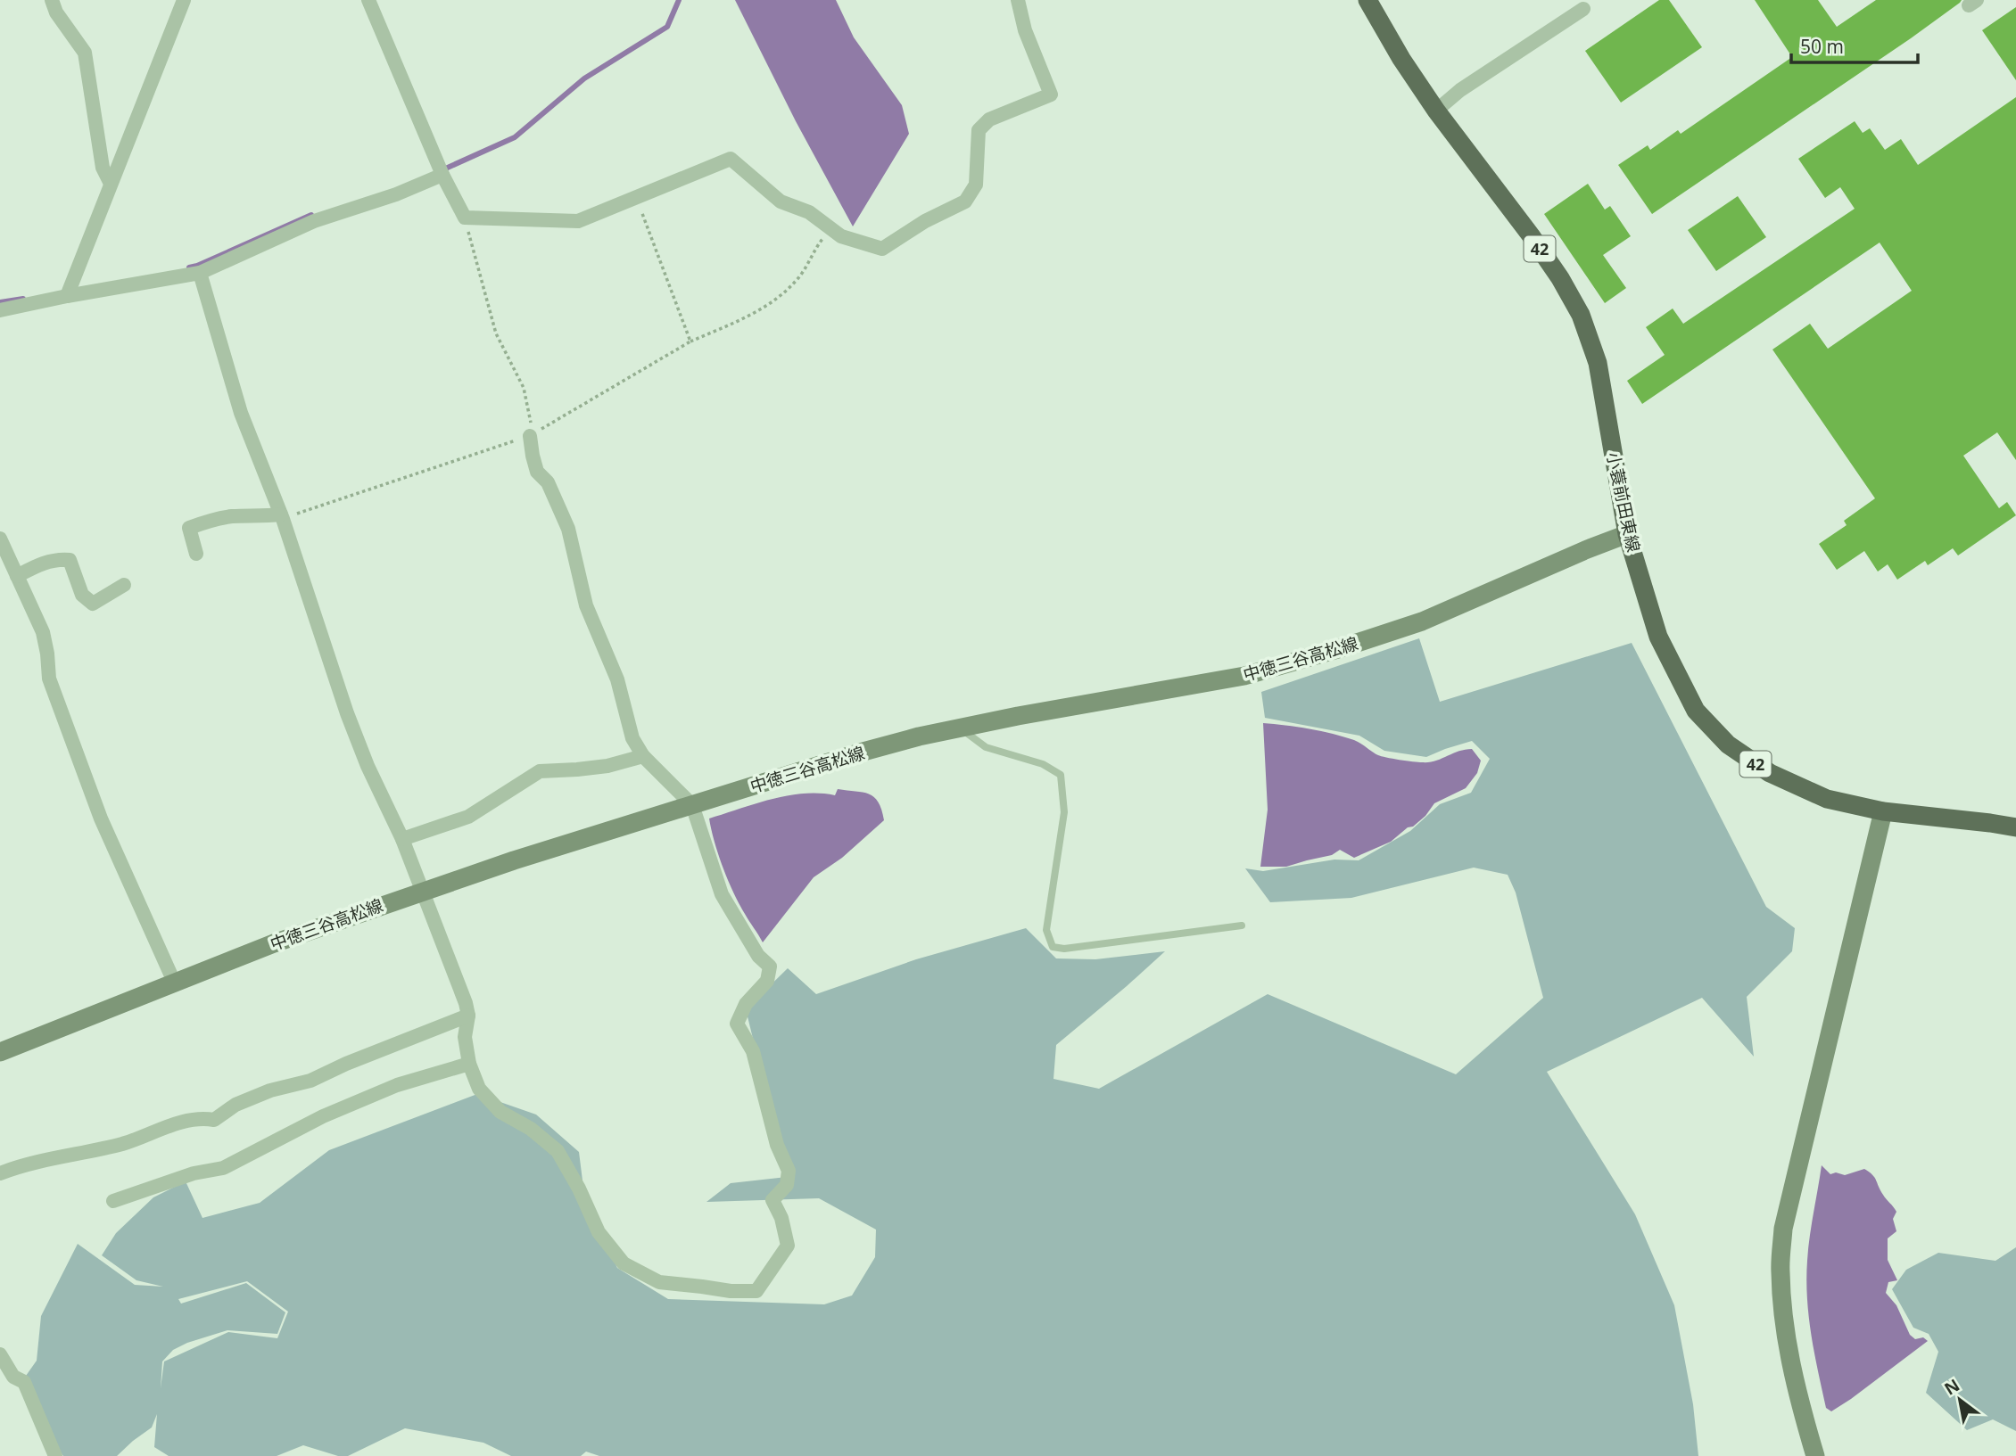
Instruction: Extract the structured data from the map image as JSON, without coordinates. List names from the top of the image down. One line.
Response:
{"streets":{"main road":["42","小蓑前田東線","中徳三谷高松線"]},"crossings":[["小蓑前田東線","中徳三谷高松線"]],"scale_bar":"50 m","north":"top left"}
